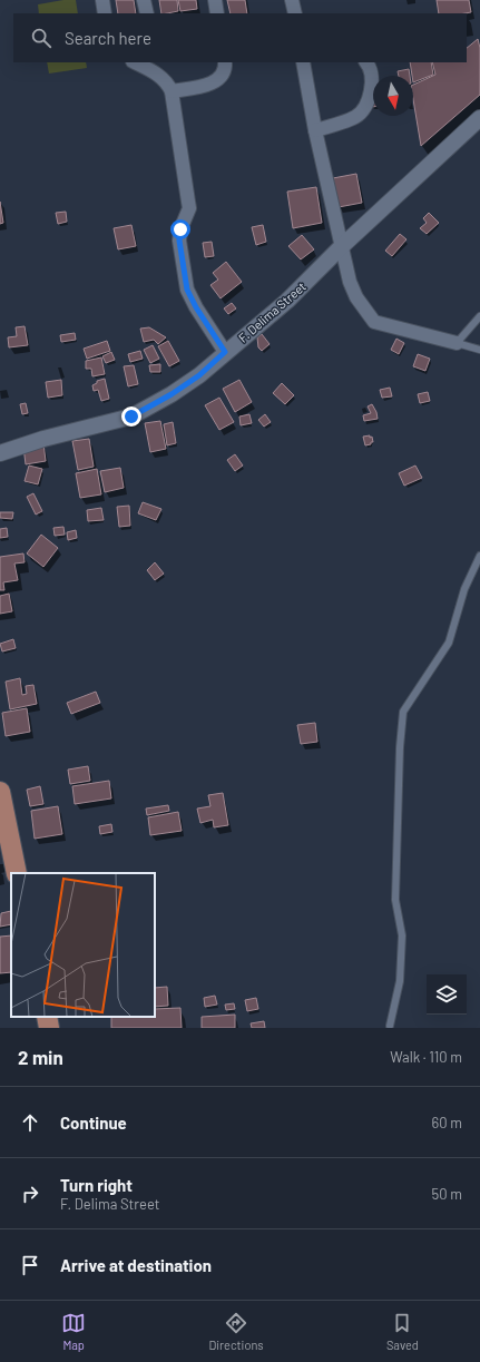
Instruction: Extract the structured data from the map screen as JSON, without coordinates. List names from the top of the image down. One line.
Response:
{"streets":{"street":["F. Delima Street"]},"north":"bottom","page":{"search":"Search here","heading":["2 min","Walk · 110 m"],"list":[["Continue","60 m"],["Turn right","F. Delima Street","50 m"],"Arrive at destination"],"nav":["Map","Directions","Saved"]}}
